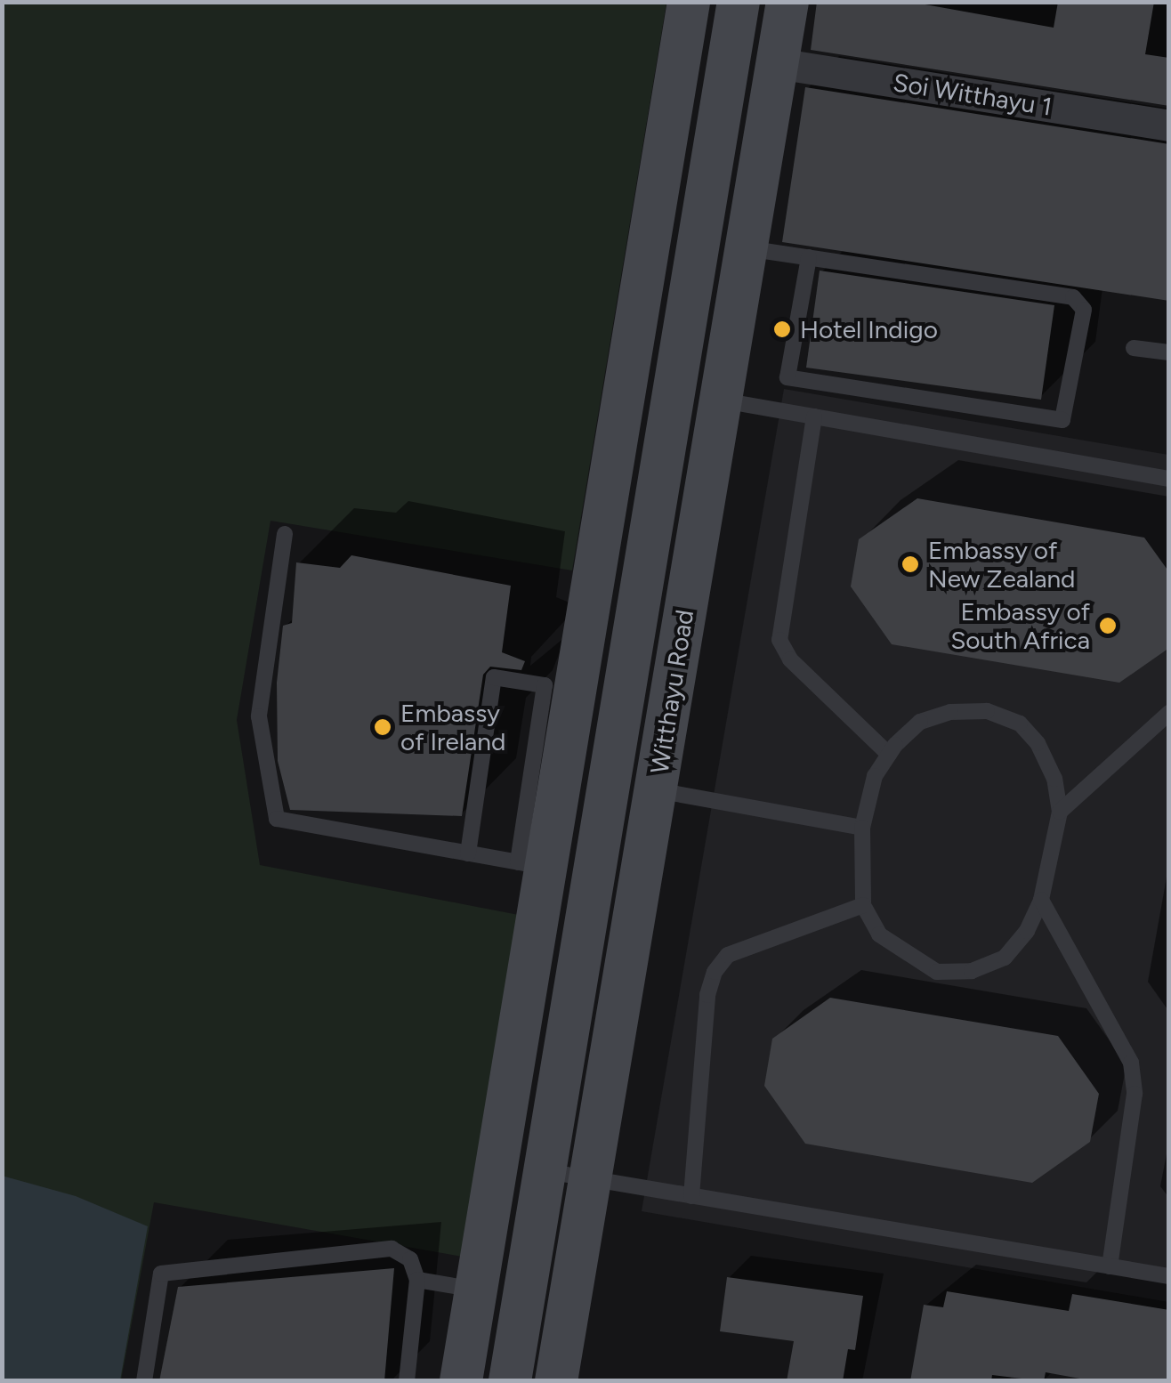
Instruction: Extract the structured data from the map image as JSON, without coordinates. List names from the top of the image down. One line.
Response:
{"streets":{"main road":["Witthayu Road"],"street":["Soi Witthayu 1"]},"crossings":[["Soi Witthayu 1","Witthayu Road"]],"places":["Hotel Indigo","Embassy of New Zealand","Embassy of South Africa","Embassy of Ireland"]}
